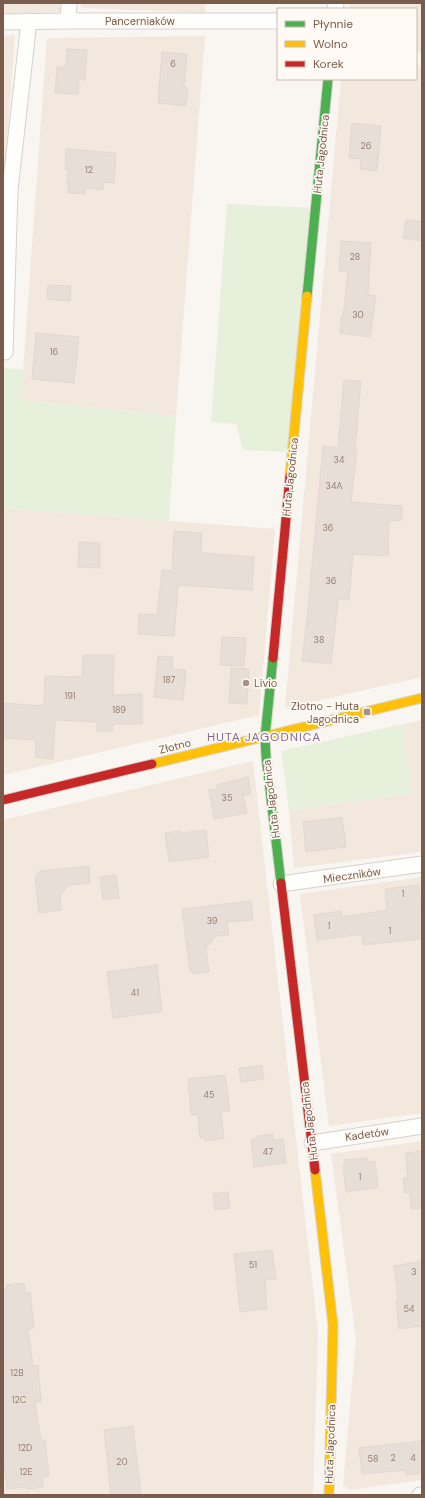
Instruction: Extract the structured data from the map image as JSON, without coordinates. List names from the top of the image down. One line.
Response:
{"streets":{"street":["Pancerniaków","Huta Jagodnica","Złotno","Mieczników","Kadetów"]},"crossings":[["Huta Jagodnica","Złotno"],["Huta Jagodnica","Mieczników"],["Huta Jagodnica","Kadetów"]],"districts":["HUTA JAGODNICA"],"places":{"other":["Livio"],"transit":["Złotno - Huta Jagodnica"]},"house_numbers":["6","26","12","28","30","16","34","34A","36","36","38","187","191","189","35","1","39","1","1","41","45","47","1","51","3","54","12B","12C","12D","2","4","58","20","12E"],"legend":["Płynnie","Wolno","Korek"]}
